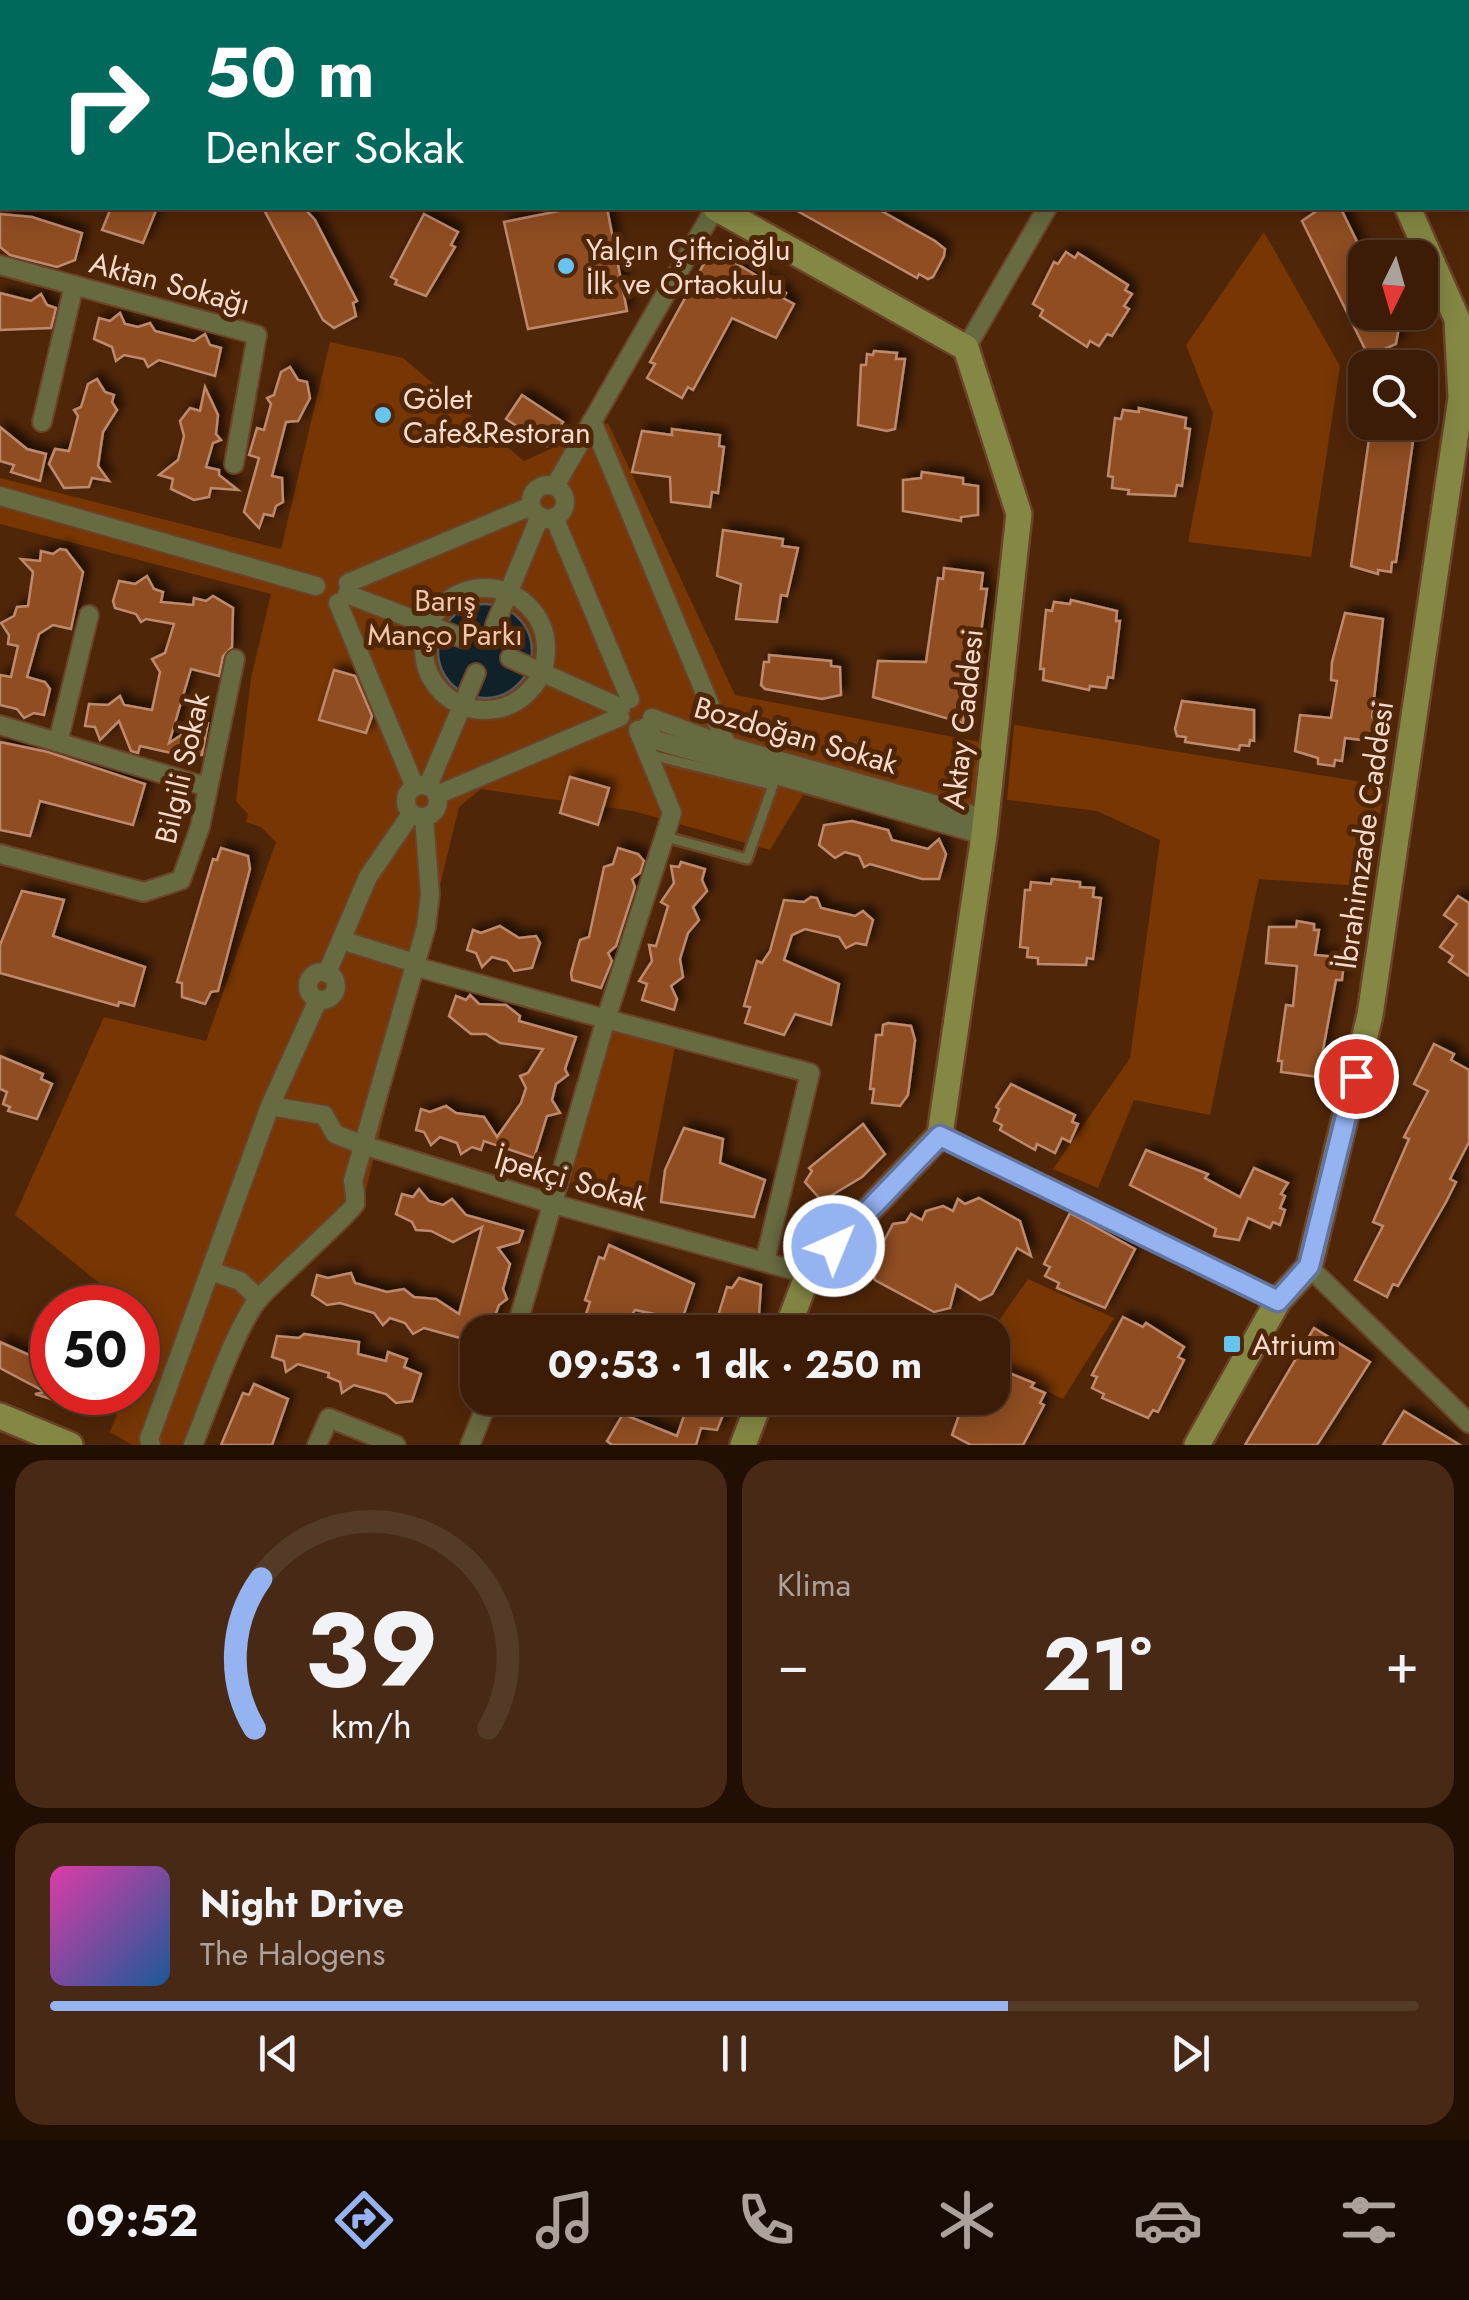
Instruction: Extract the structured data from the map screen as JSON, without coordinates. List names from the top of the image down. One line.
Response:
{"streets":{"main road":["Aktay Caddesi","İbrahimzade Caddesi"],"street":["Aktan Sokağı","Bozdoğan Sokak","Bilgili Sokak","İpekçi Sokak"]},"crossings":[["Aktay Caddesi","Bozdoğan Sokak"]],"parks":["Barış Manço Parkı"],"places":{"other":["Yalçın Çiftcioğlu İlk ve Ortaokulu","Gölet Cafe&Restoran"],"transit":["Atrium"]},"north":"bottom","page":{"turn":["50 m","Denker Sokak"],"limit":"50","trip":"09:53 · 1 dk · 250 m","tile":"Klima","heat":["−","21°","+"],"song":["Night Drive","The Halogens"],"tabs":"09:52","gauge":["39","km/h"]}}
